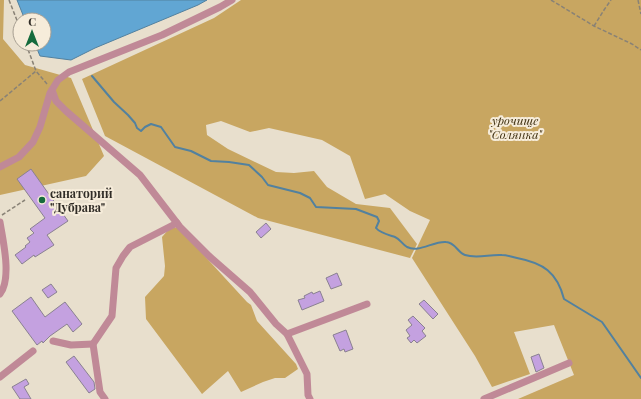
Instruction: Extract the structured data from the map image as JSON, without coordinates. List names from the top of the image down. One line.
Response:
{"parks":["урочище \"Солянка\""],"places":["санаторий \"Дубрава\""],"north":"top"}
